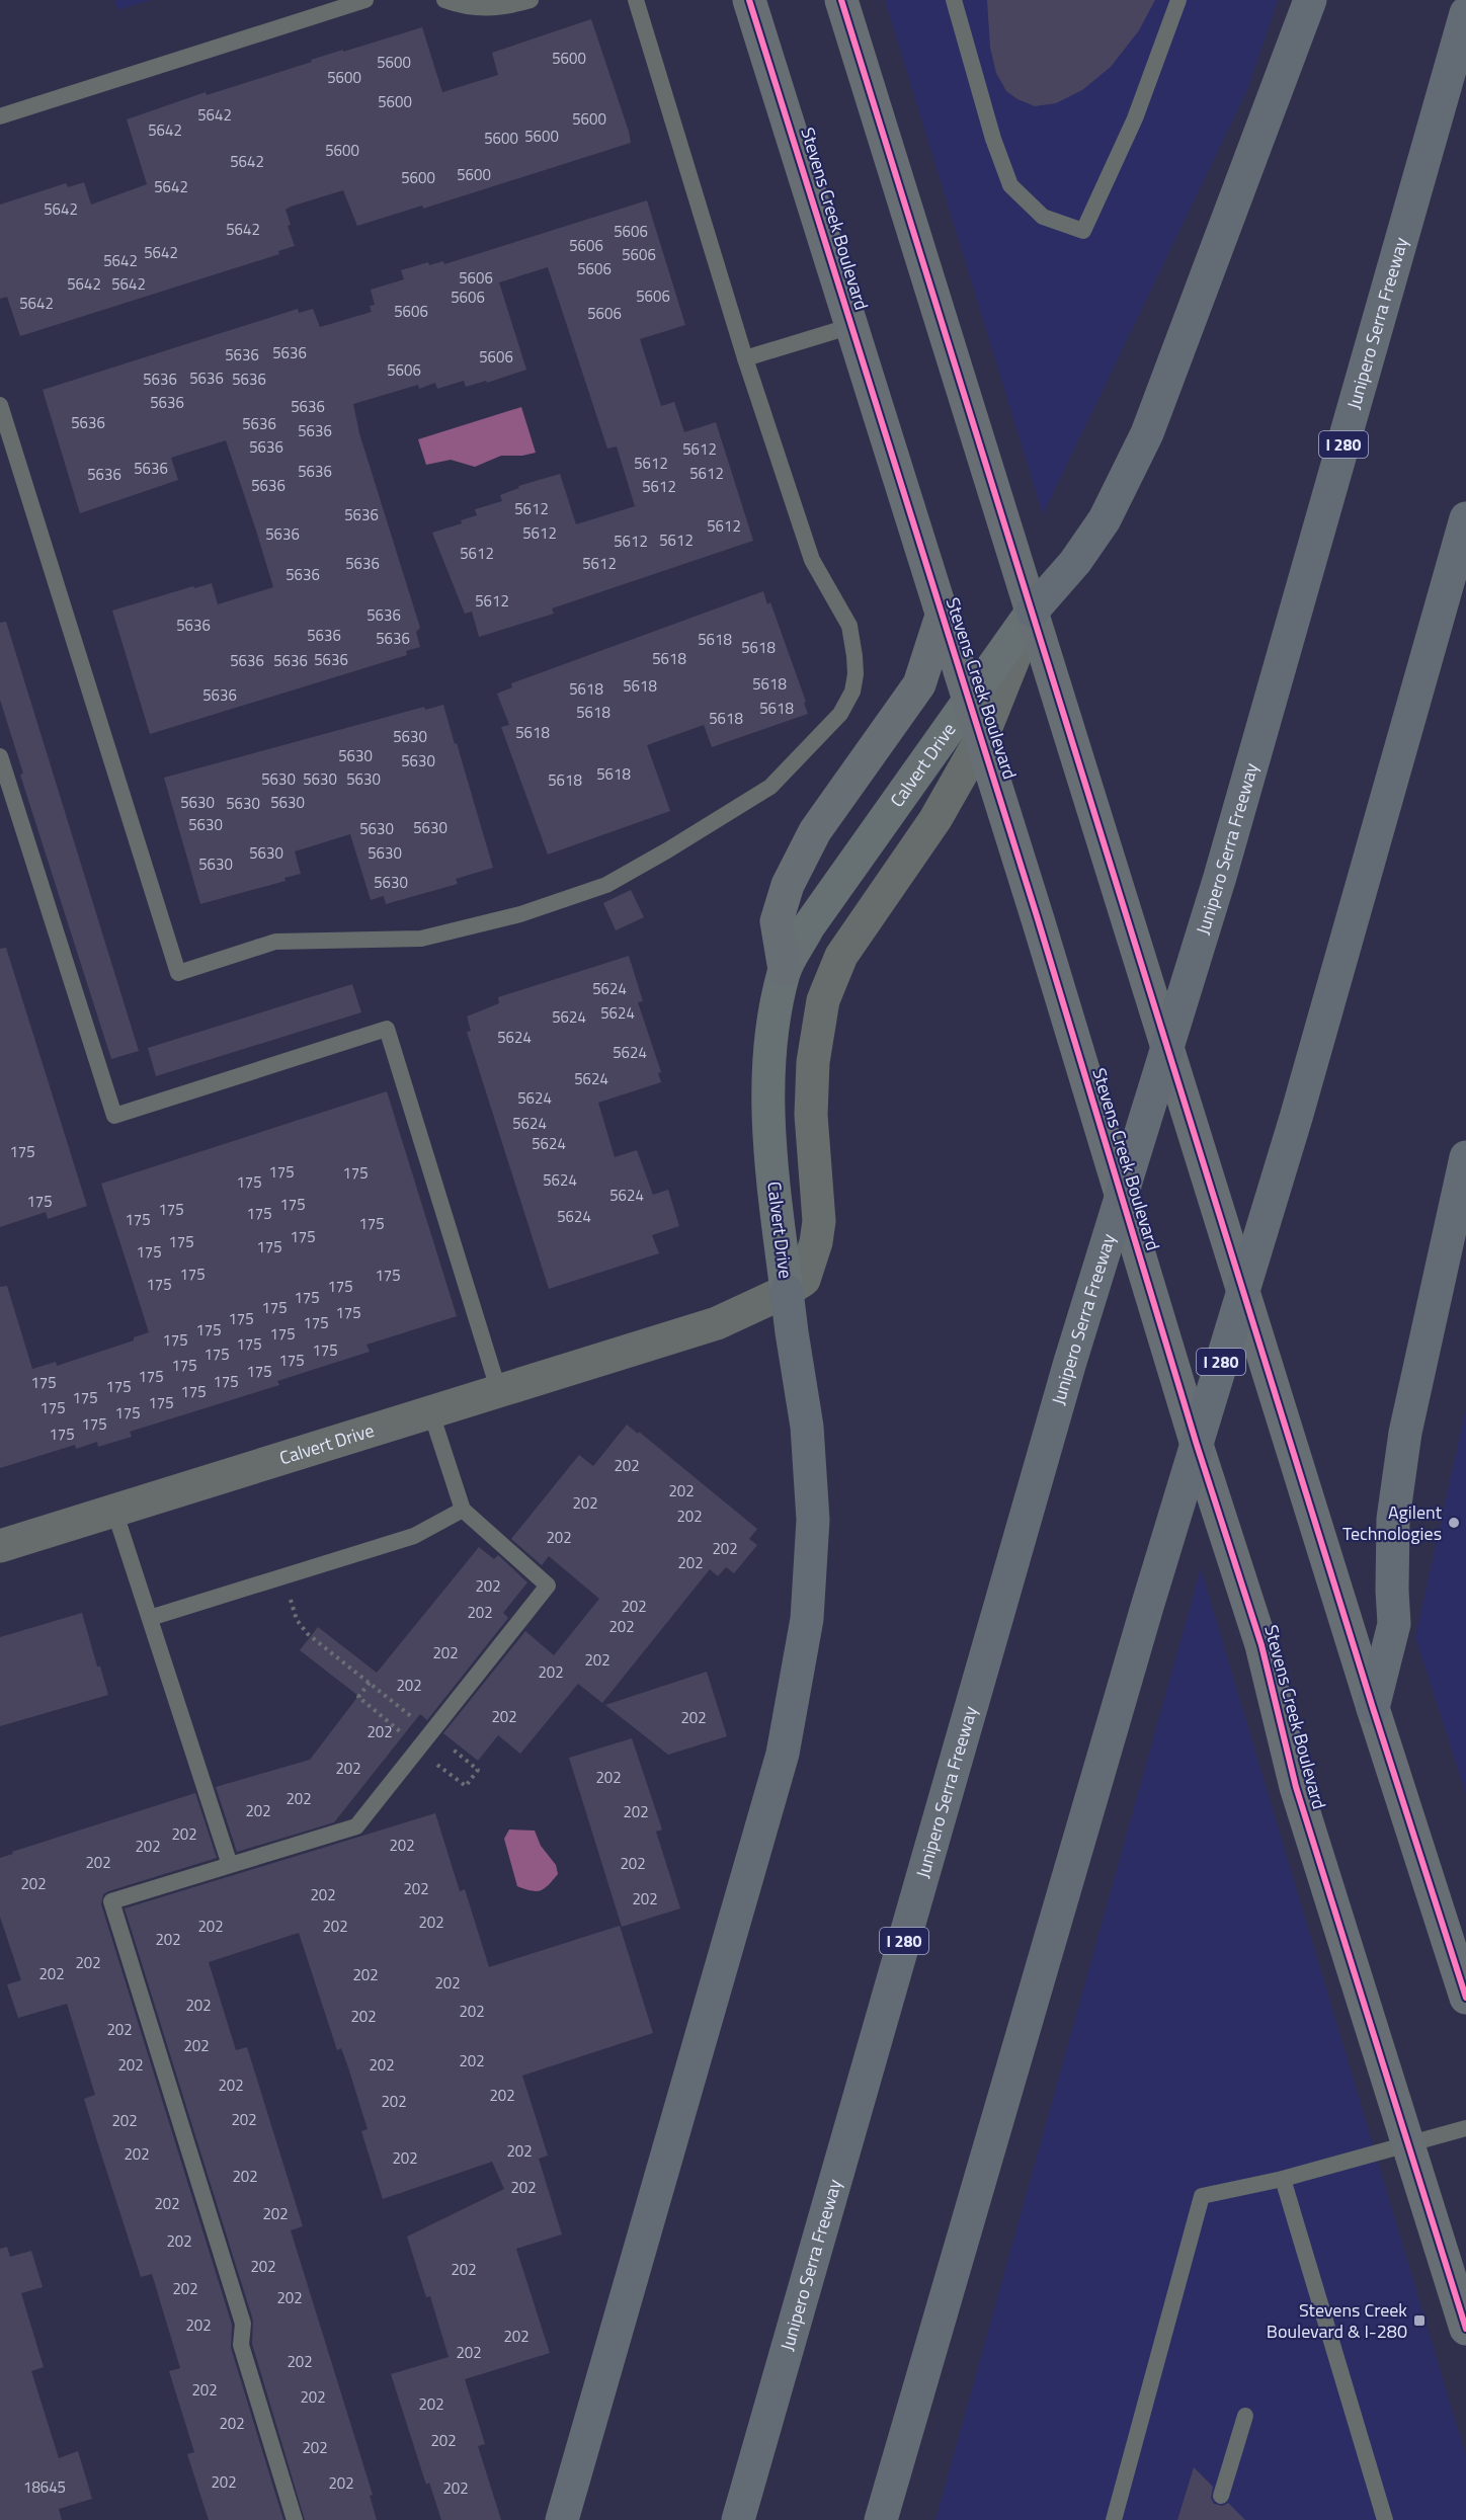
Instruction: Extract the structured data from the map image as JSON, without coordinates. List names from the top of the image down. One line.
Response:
{"streets":{"highway":["Junipero Serra Freeway","I 280"],"main road":["Stevens Creek Boulevard","Calvert Drive"]},"crossings":[["Stevens Creek Boulevard","Calvert Drive"]],"places":{"other":["Agilent Technologies"],"transit":["Stevens Creek Boulevard & I-280"]},"house_numbers":["5600","5600","5600","5600","5642","5600","5642","5600","5600","5600","5642","5600","5600","5642","5642","5642","5606","5606","5642","5606","5642","5606","5606","5642","5642","5606","5606","5642","5606","5606","5636","5636","5606","5606","5636","5636","5636","5636","5636","5636","5636","5636","5636","5612","5612","5636","5636","5612","5636","5636","5612","5612","5636","5612","5612","5636","5612","5612","5612","5636","5612","5636","5612","5636","5636","5636","5636","5618","5618","5618","5636","5636","5636","5618","5618","5618","5636","5618","5618","5618","5618","5630","5630","5630","5618","5630","5630","5630","5618","5630","5630","5630","5630","5630","5630","5630","5630","5630","5630","5624","5624","5624","5624","5624","5624","5624","5624","5624","175","175","175","5624","175","5624","175","175","175","175","5624","175","175","175","175","175","175","175","175","175","175","175","175","175","175","175","175","175","175","175","175","175","175","175","175","175","175","175","175","175","175","175","175","175","175","175","202","202","202","202","202","202","202","202","202","202","202","202","202","202","202","202","202","202","202","202","202","202","202","202","202","202","202","202","202","202","202","202","202","202","202","202","202","202","202","202","202","202","202","202","202","202","202","202","202","202","202","202","202","202","202","202","202","202","202","202","202","202","202","202","202","202","202","202","202","202","202","202","202","202","202","202","202","18645","202"]}
